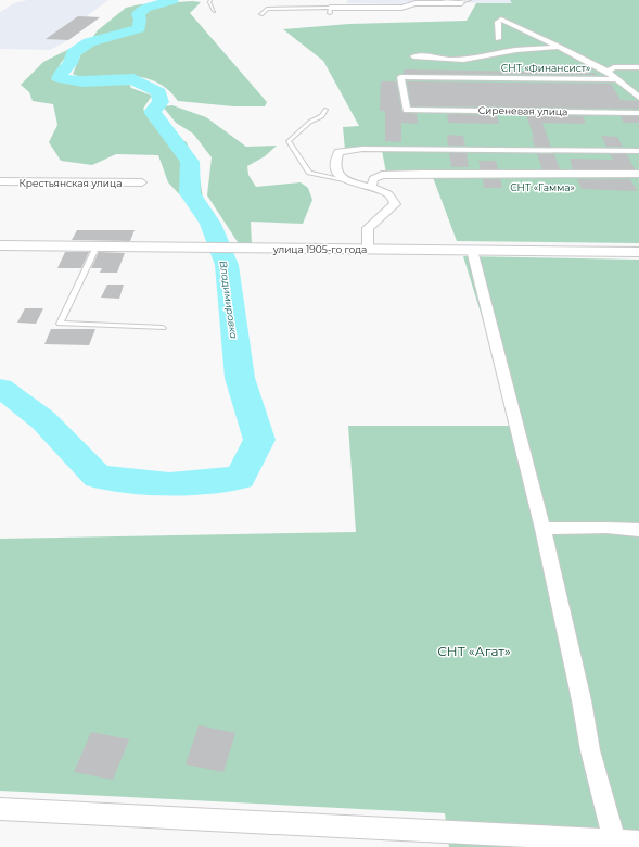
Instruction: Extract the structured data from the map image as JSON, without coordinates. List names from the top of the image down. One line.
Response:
{"streets":{"street":["Сиреневая улица","Крестьянская улица","улица 1905-го года"]},"water":["Владимировка"],"parks":["СНТ «Финансист»","СНТ «Гамма»","СНТ «Агат»"]}
